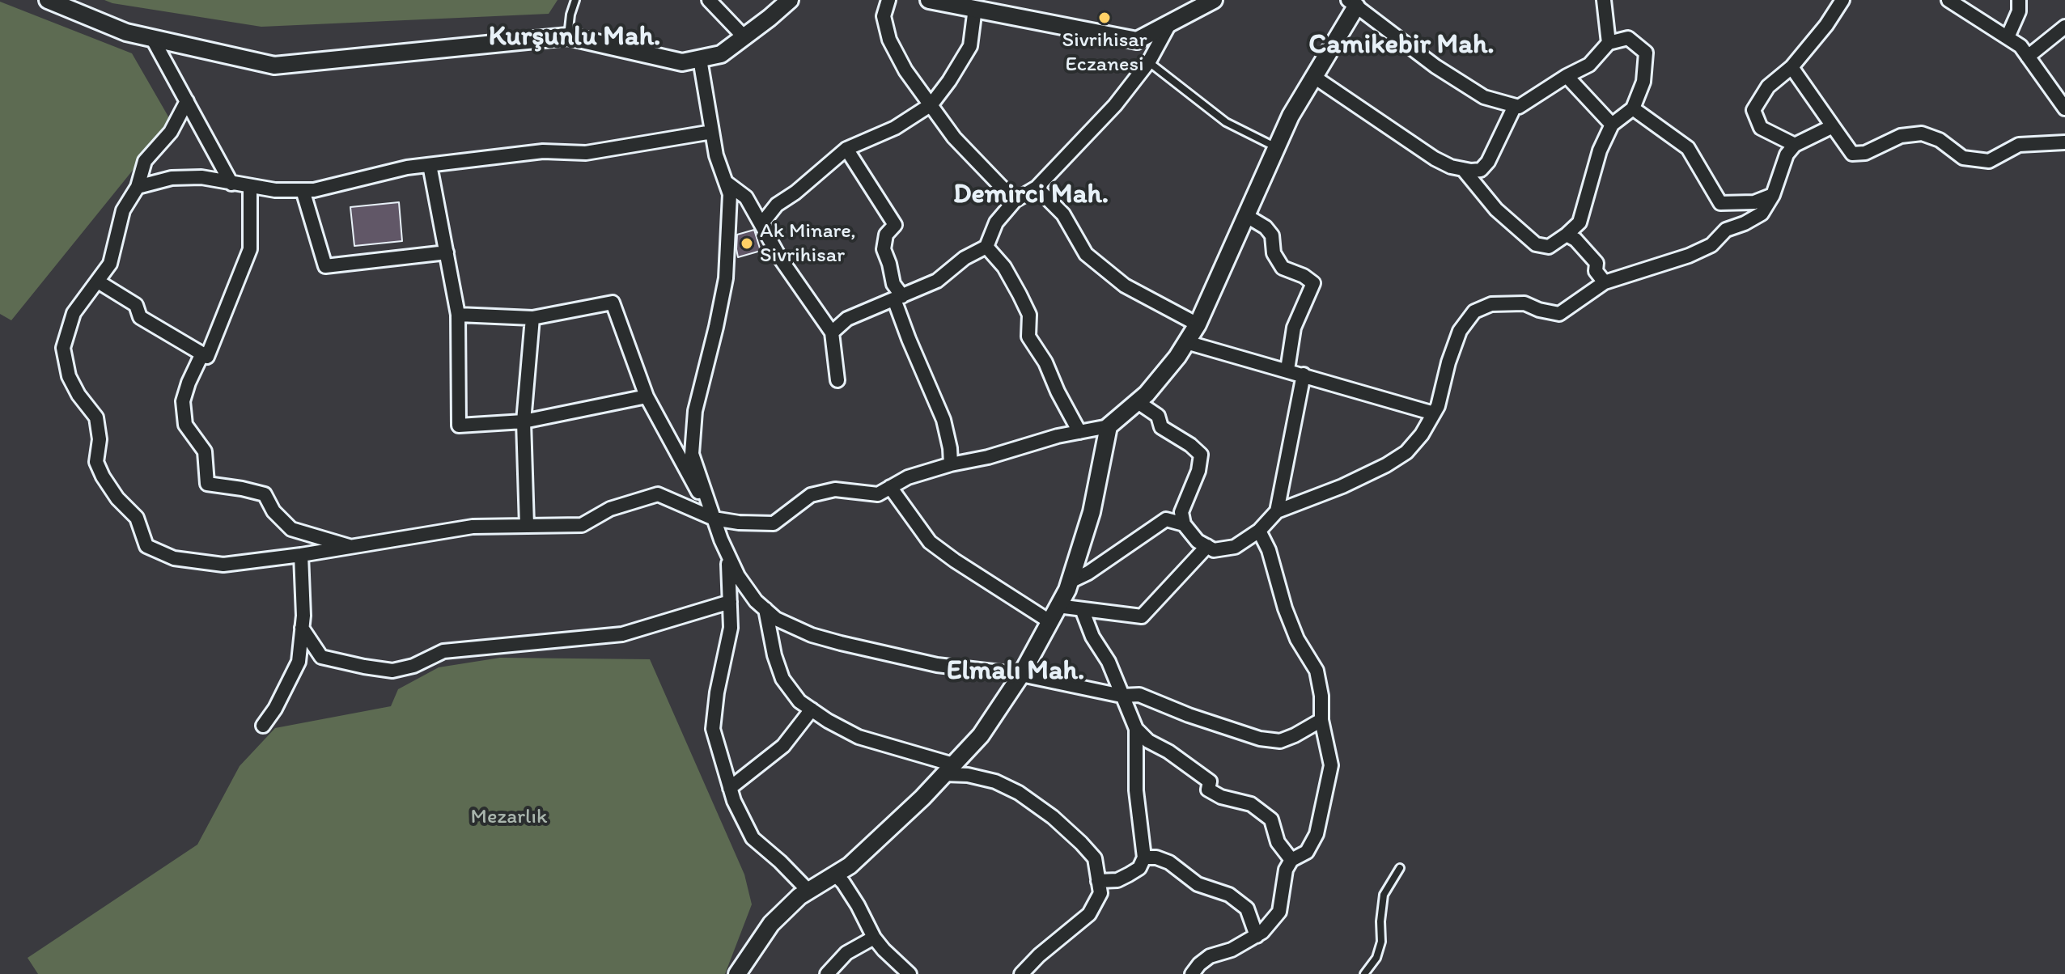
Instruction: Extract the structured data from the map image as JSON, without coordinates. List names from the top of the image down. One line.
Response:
{"districts":["Kurşunlu Mah.","Camikebir Mah.","Demirci Mah.","Elmalı Mah."],"parks":["Mezarlık"],"places":["Sivrihisar Eczanesi","Ak Minare, Sivrihisar"]}
